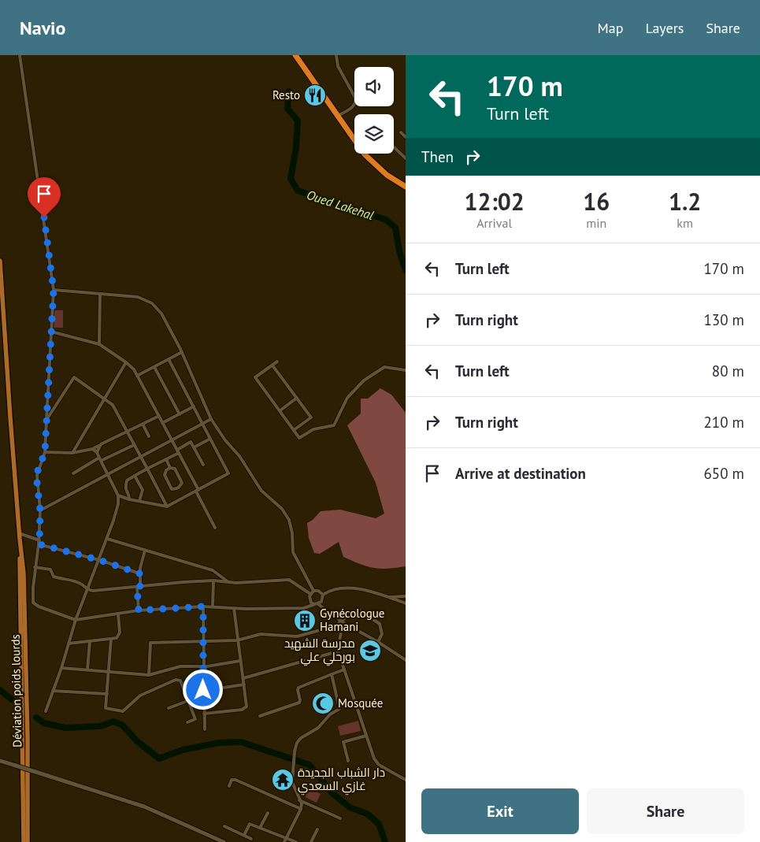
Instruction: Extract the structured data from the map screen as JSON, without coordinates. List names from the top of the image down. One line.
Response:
{"streets":{"main road":["Déviation poids lourds"]},"water":["Oued Lakehal"],"places":{"restaurant":["Resto"],"building":["Gynécologue Hamani"],"school or university":["مدرسة الشهيد بورحلي علي"],"mosque":["Mosquée"],"temple":["دار الشباب الجديدة غازي السعدي"]},"page":{"header":"Navio","nav":["Map","Layers","Share"],"turn":["170 m","Turn left"],"then":"Then","eta":["12:02","Arrival","16","min","1.2","km"],"list":[{"name":"Turn left","value":"170 m"},{"name":"Turn right","value":"130 m"},{"name":"Turn left","value":"80 m"},{"name":"Turn right","value":"210 m"},{"name":"Arrive at destination","value":"650 m"}],"buttons":["Exit","Share"]}}
